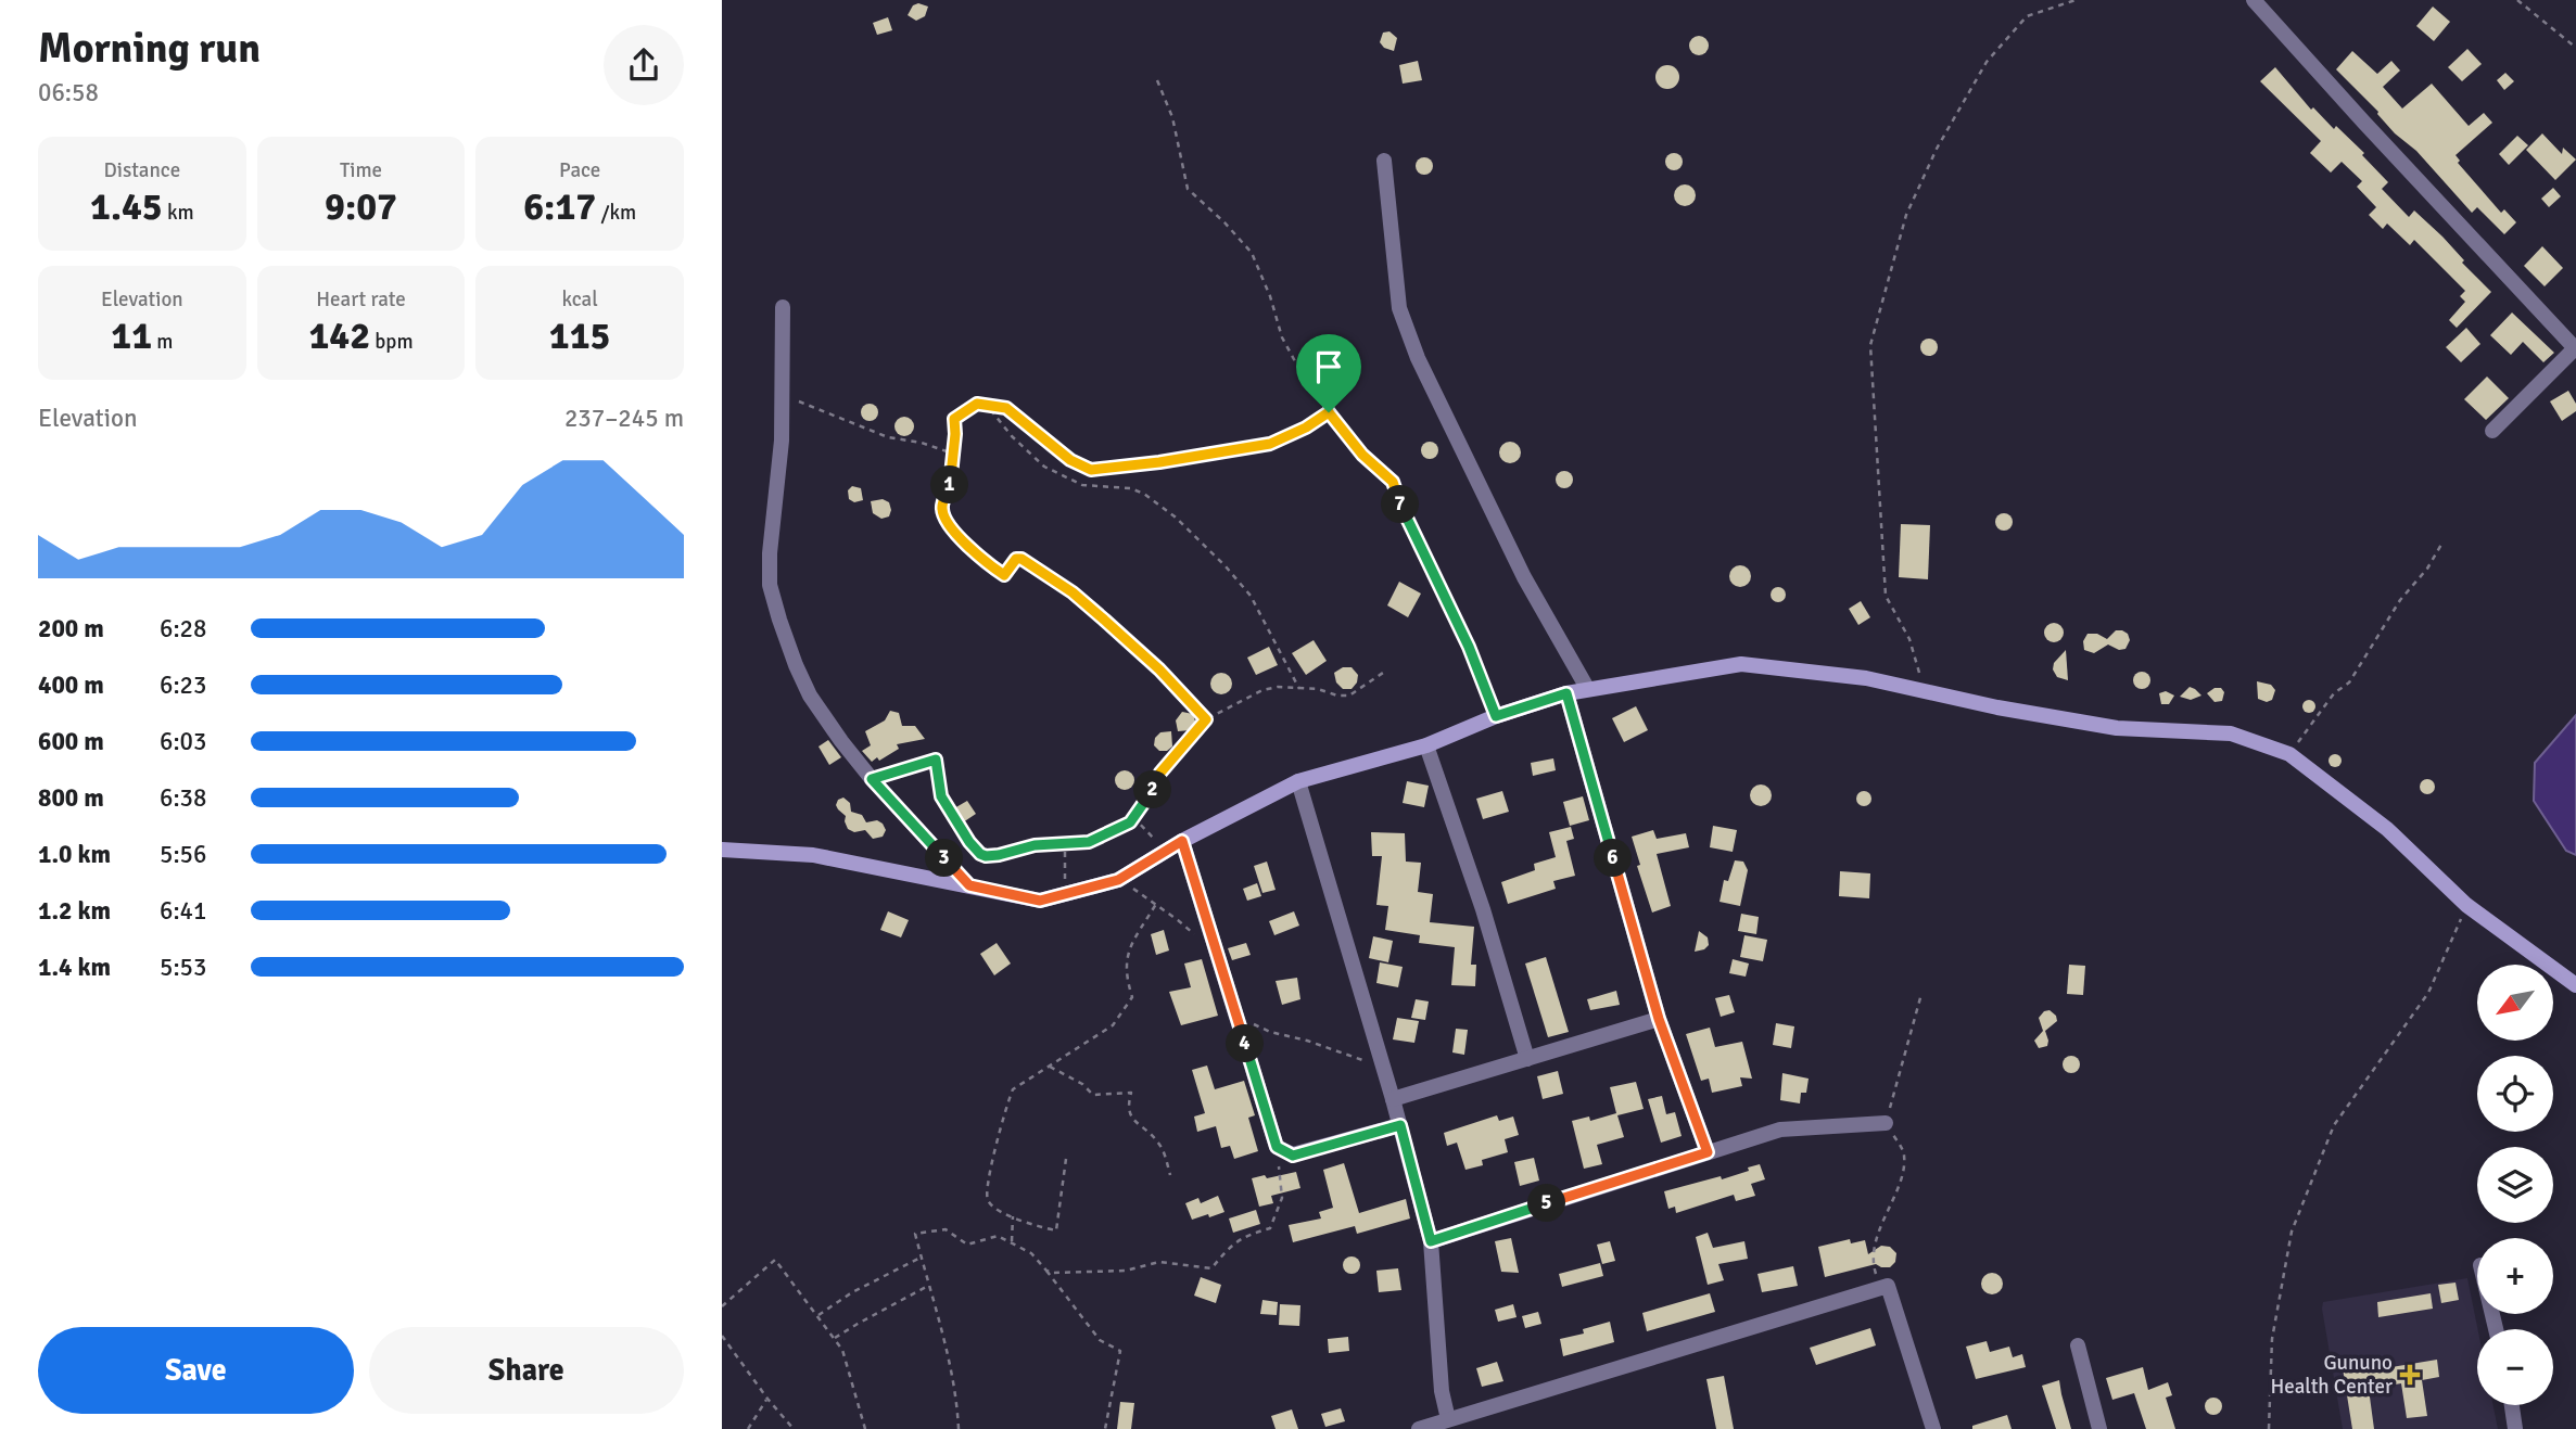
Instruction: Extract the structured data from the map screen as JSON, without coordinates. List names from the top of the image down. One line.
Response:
{"places":{"health":["Gununo Health Center"]},"north":"bottom left","page":{"heading":["Morning run","06:58"],"stats":[["Distance","1.45 km"],["Time","9:07"],["Pace","6:17 /km"],["Elevation","11 m"],["Heart rate","142 bpm"],["kcal","115"]],"chart":["Elevation","237–245 m"],"pins":["1","7","2","3","6","4","5"],"list":[{"name":"200 m","note":"6:28"},{"name":"400 m","note":"6:23"},{"name":"600 m","note":"6:03"},{"name":"800 m","note":"6:38"},{"name":"1.0 km","note":"5:56"},{"name":"1.2 km","note":"6:41"},{"name":"1.4 km","note":"5:53"}],"map_buttons":["+","−"],"buttons":["Save","Share"]}}
